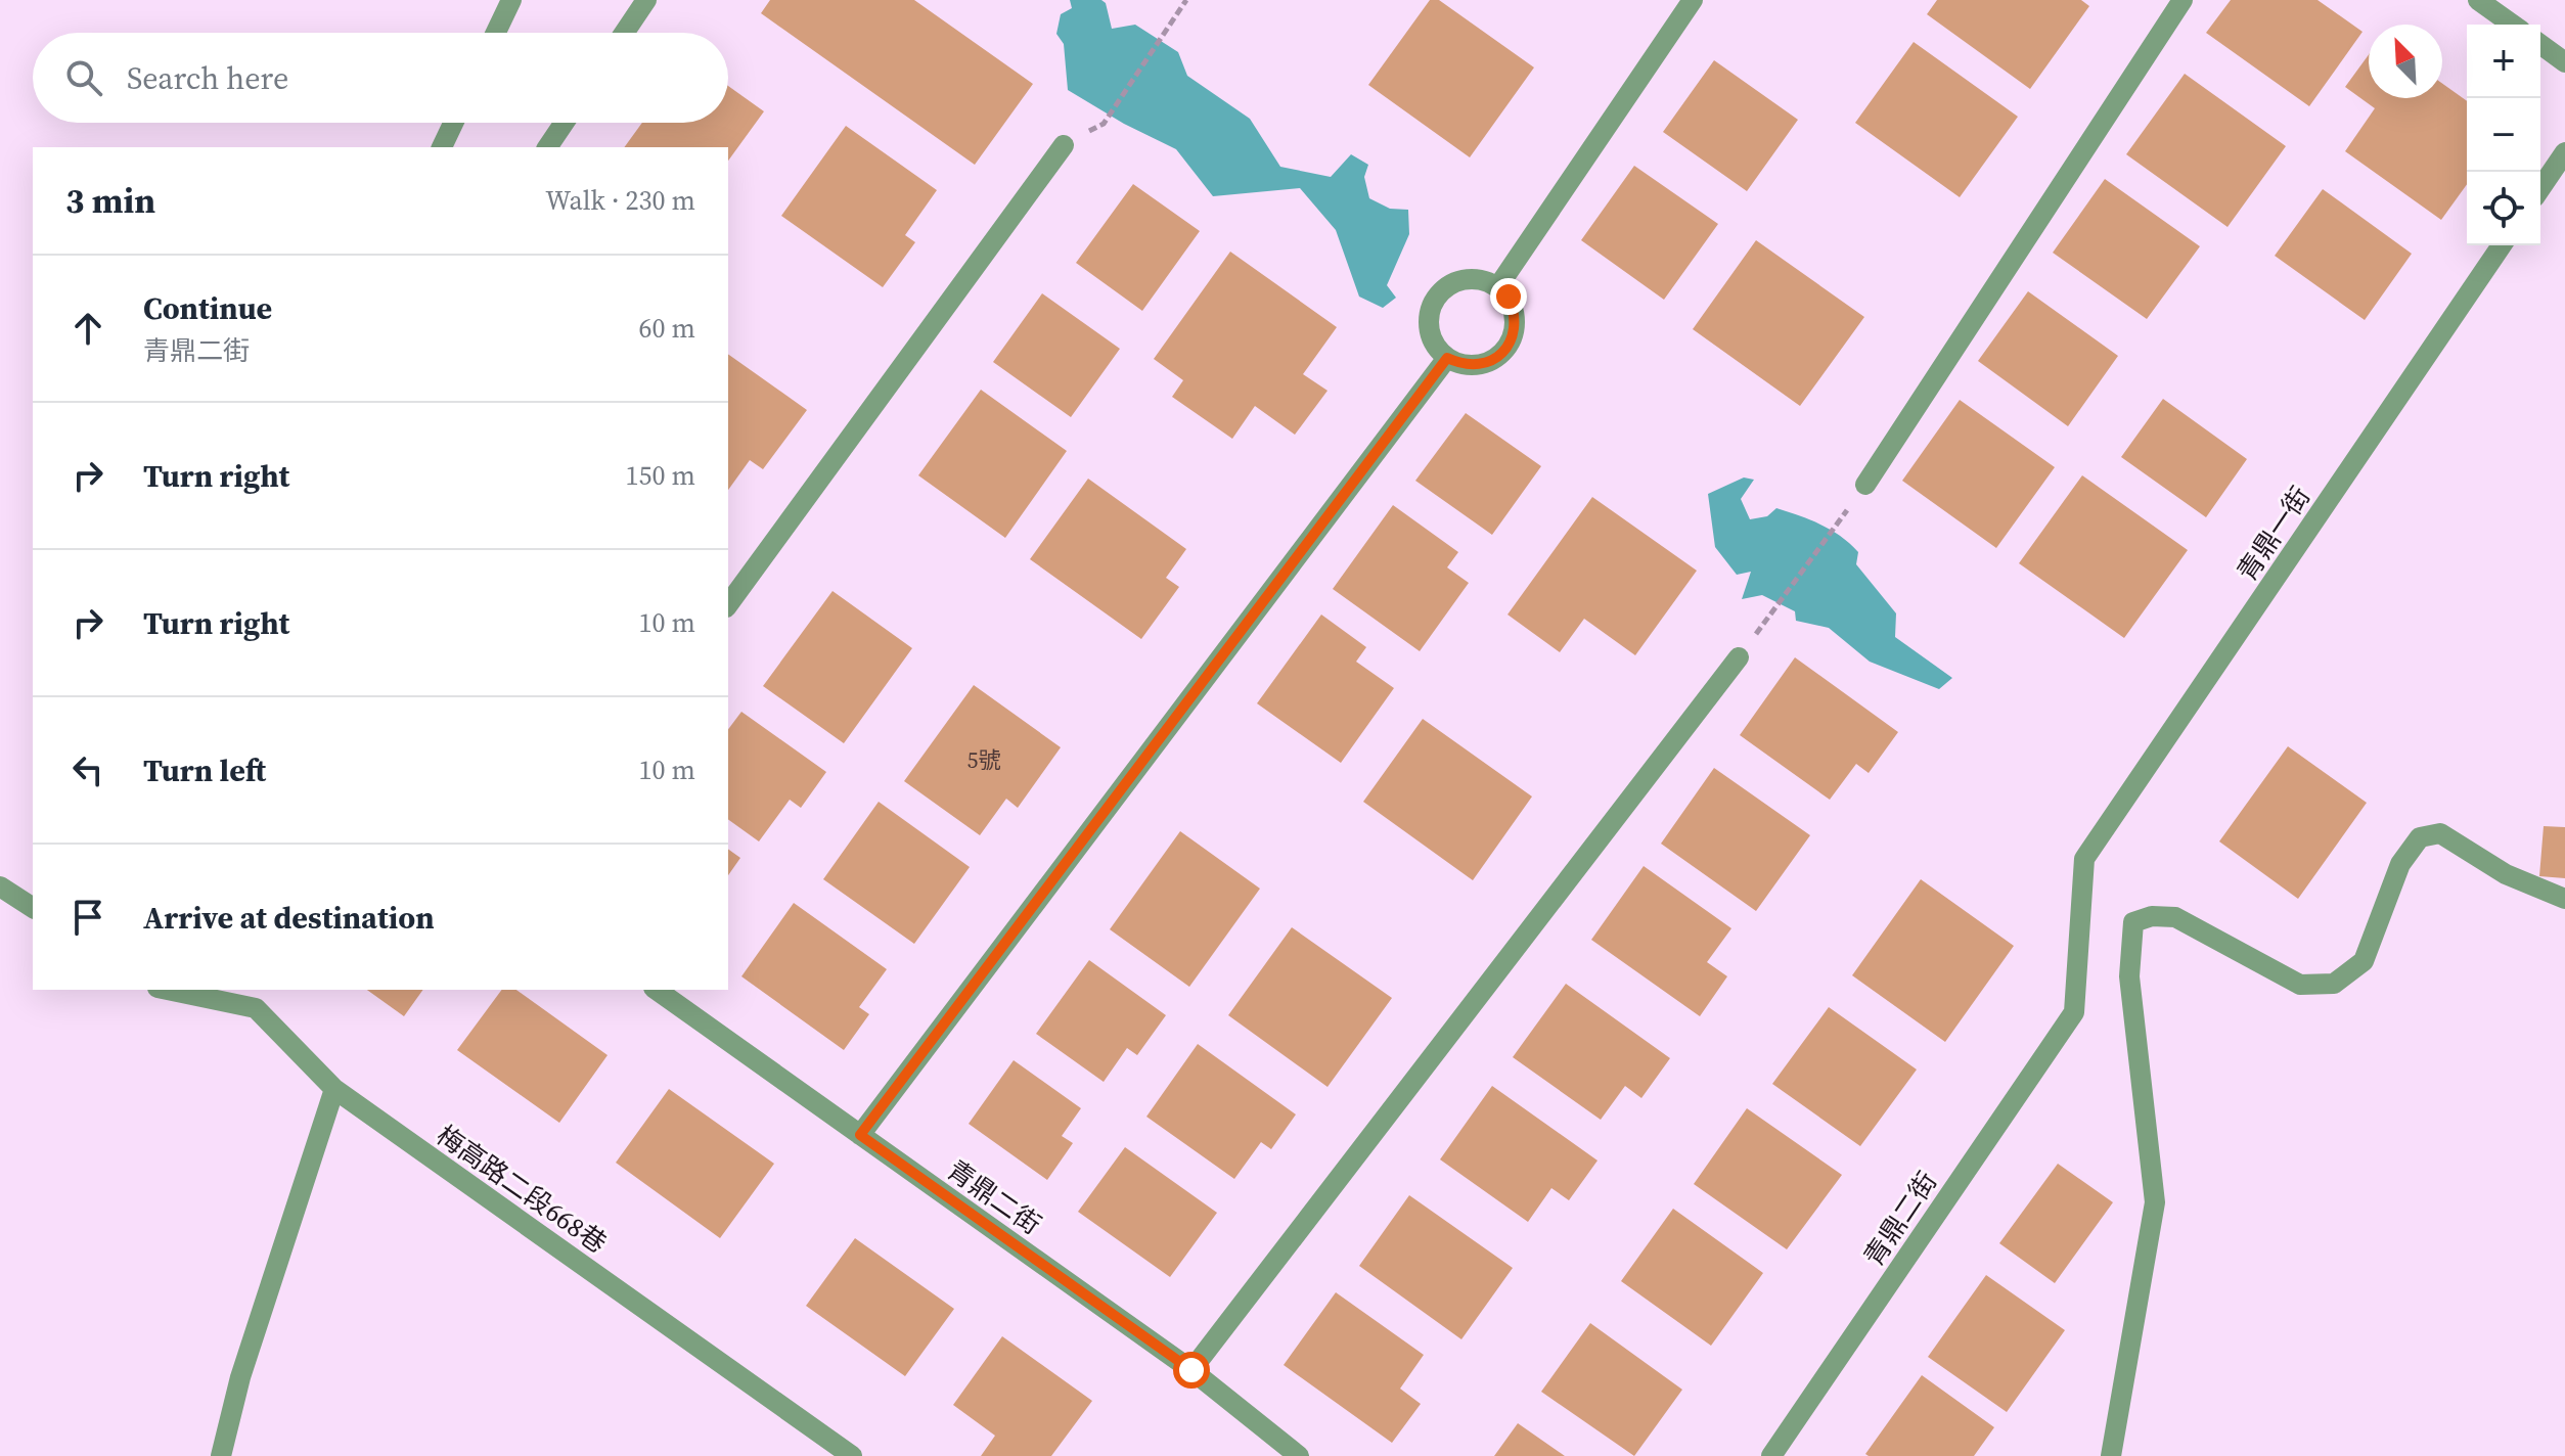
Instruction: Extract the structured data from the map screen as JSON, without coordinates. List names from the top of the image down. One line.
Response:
{"streets":{"street":["青鼎一街","梅高路二段668巷","青鼎二街"]},"crossings":[["青鼎一街","青鼎二街"]],"house_numbers":["5號"],"north":"top left","page":{"map_buttons":["+","−"],"search":"Search here","heading":["3 min","Walk · 230 m"],"list":[["Continue","青鼎二街","60 m"],["Turn right","150 m"],["Turn right","10 m"],["Turn left","10 m"],"Arrive at destination"]}}
